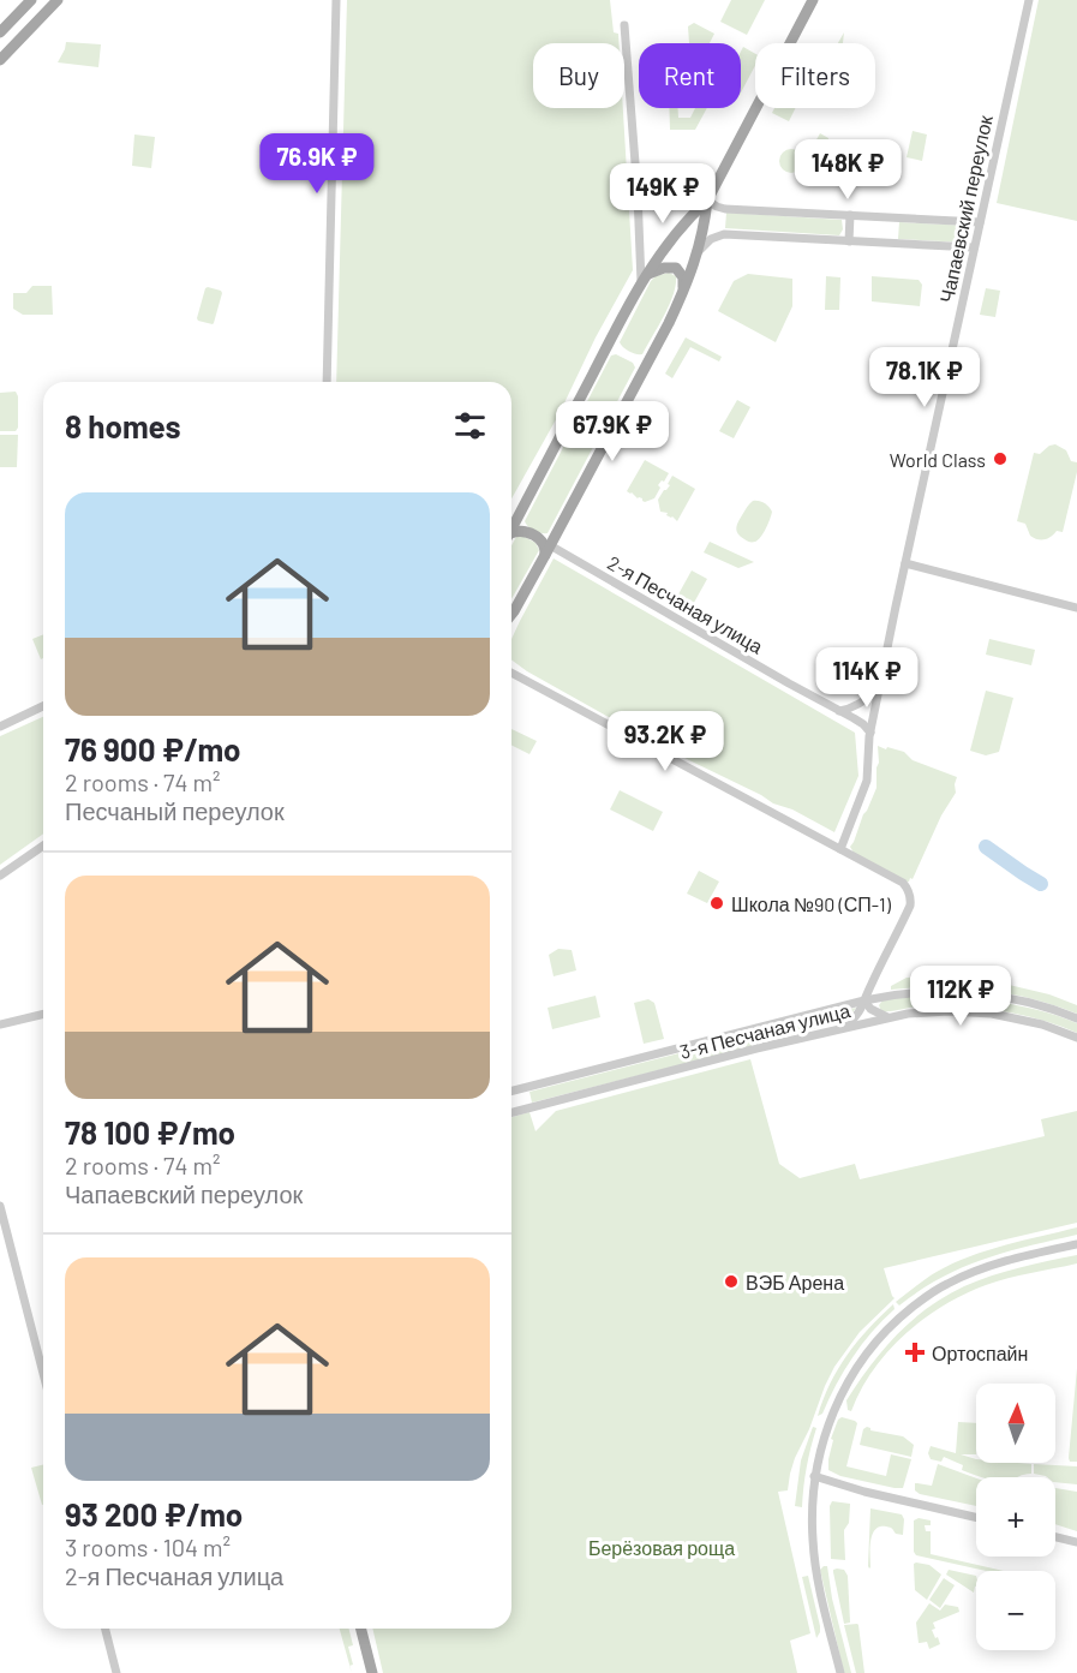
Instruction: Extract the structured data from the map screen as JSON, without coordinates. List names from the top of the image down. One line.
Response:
{"streets":{"street":["Чапаевский переулок","2-я Песчаная улица","3-я Песчаная улица"]},"crossings":[["Чапаевский переулок","2-я Песчаная улица"]],"parks":["Берёзовая роща"],"places":{"other":["World Class","Школа №90 (СП-1)","ВЭБ Арена"],"health":["Ортоспайн"]},"north":"top","page":{"chip":["Buy","Rent","Filters"],"price":["76.9K ₽","148K ₽","149K ₽","78.1K ₽","67.9K ₽","114K ₽","93.2K ₽","112K ₽"],"heading":"8 homes","list":[{"name":"76 900 ₽/mo","note":"2 rooms · 74 m² · Песчаный переулок"},{"name":"78 100 ₽/mo","note":"2 rooms · 74 m² · Чапаевский переулок"},{"name":"93 200 ₽/mo","note":"3 rooms · 104 m² · 2-я Песчаная улица"}],"map_buttons":["+","−"]}}
